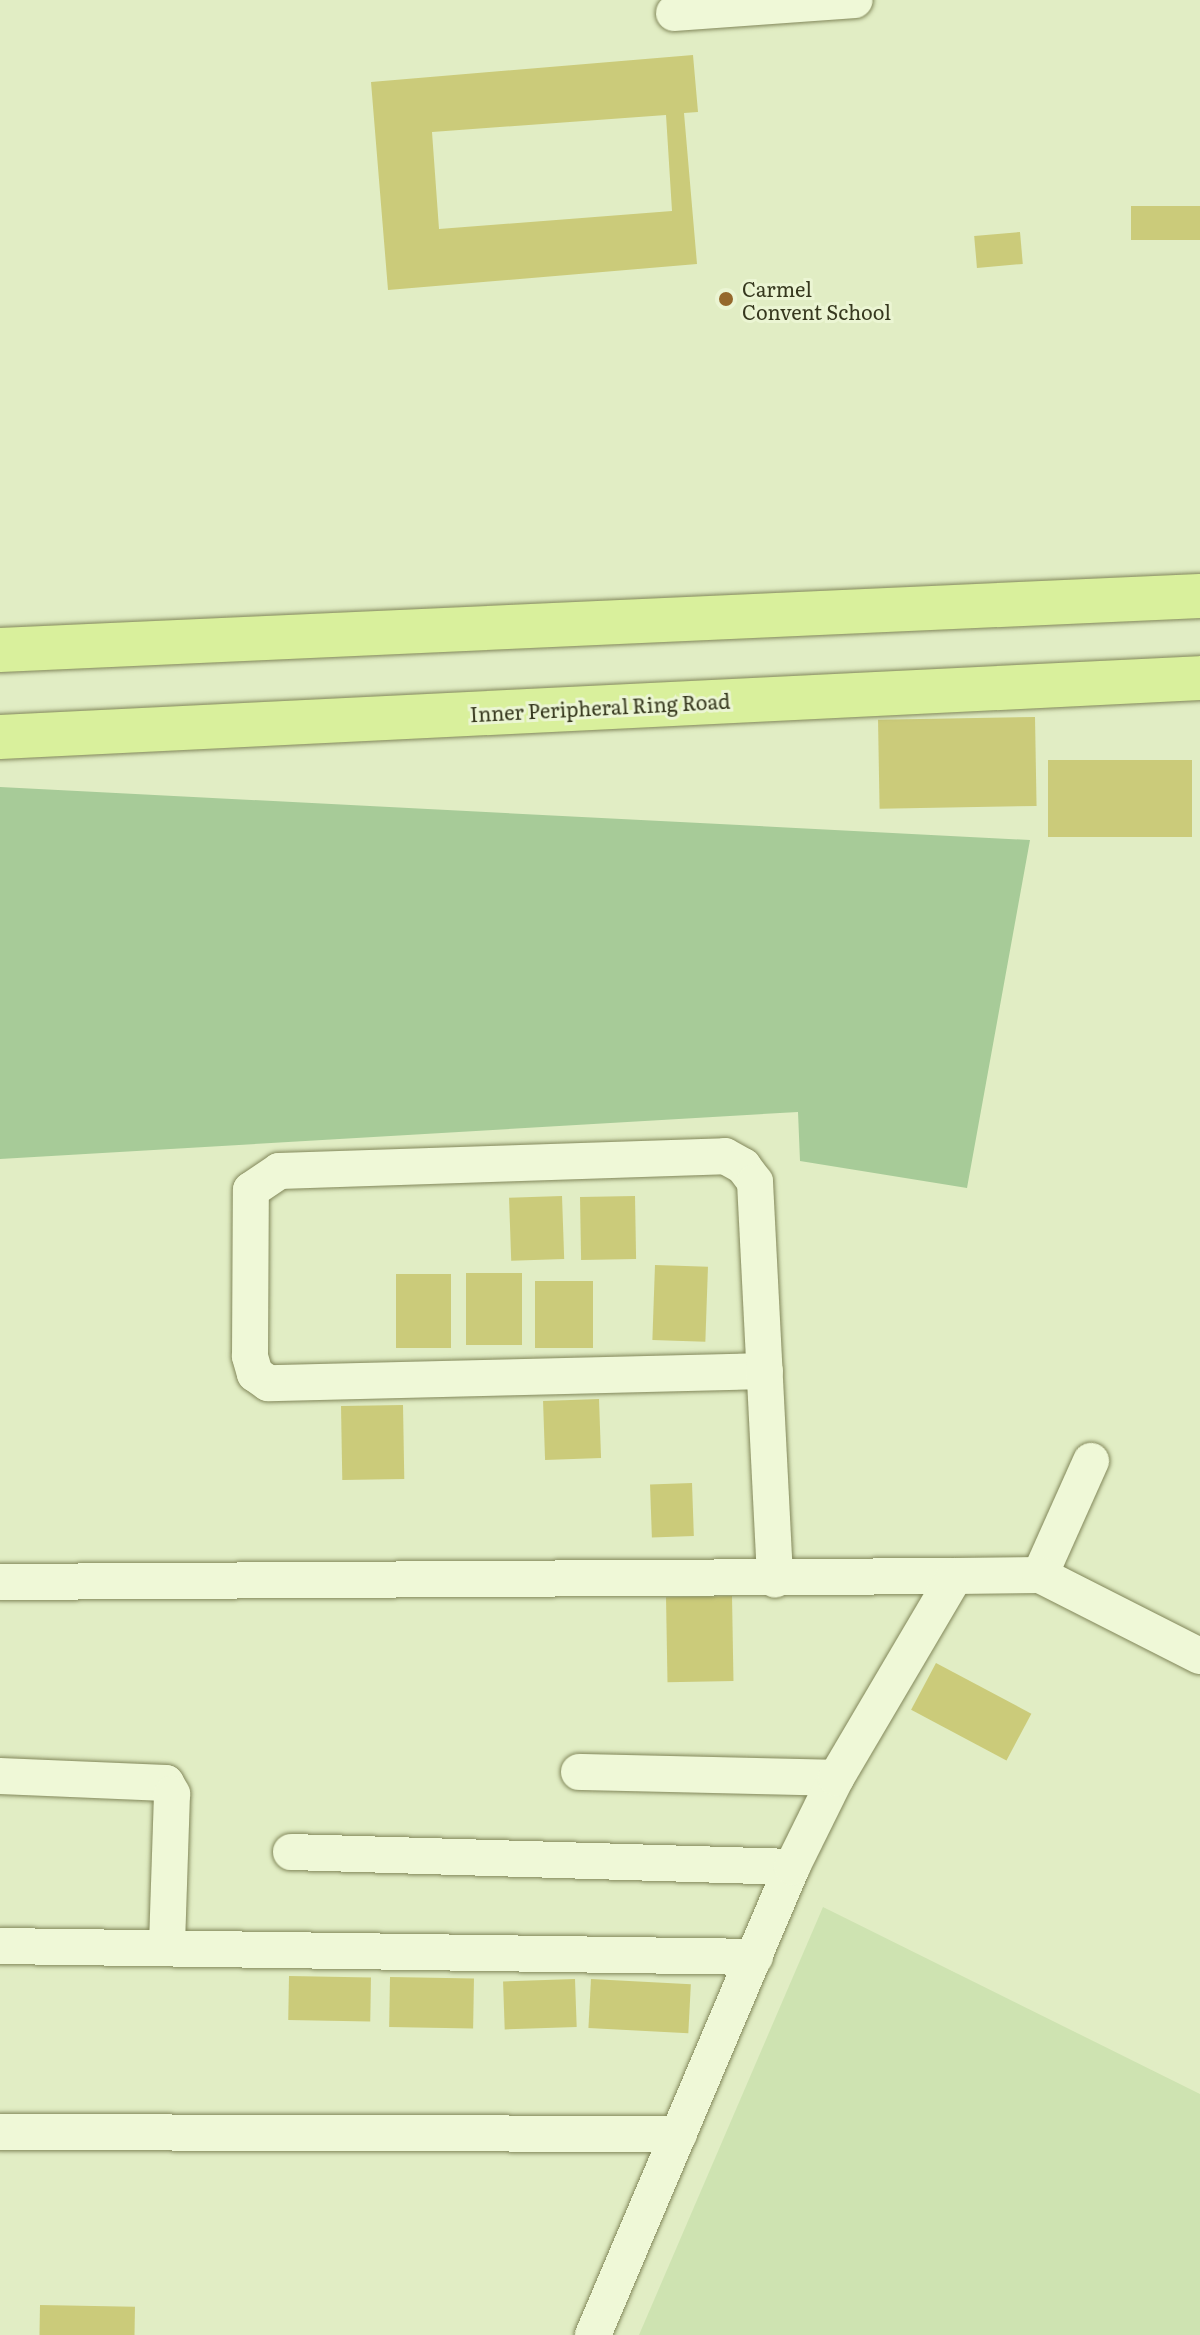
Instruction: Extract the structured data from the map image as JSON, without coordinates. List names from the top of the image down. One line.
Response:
{"streets":{"main road":["Inner Peripheral Ring Road"]},"places":["Carmel Convent School"]}
